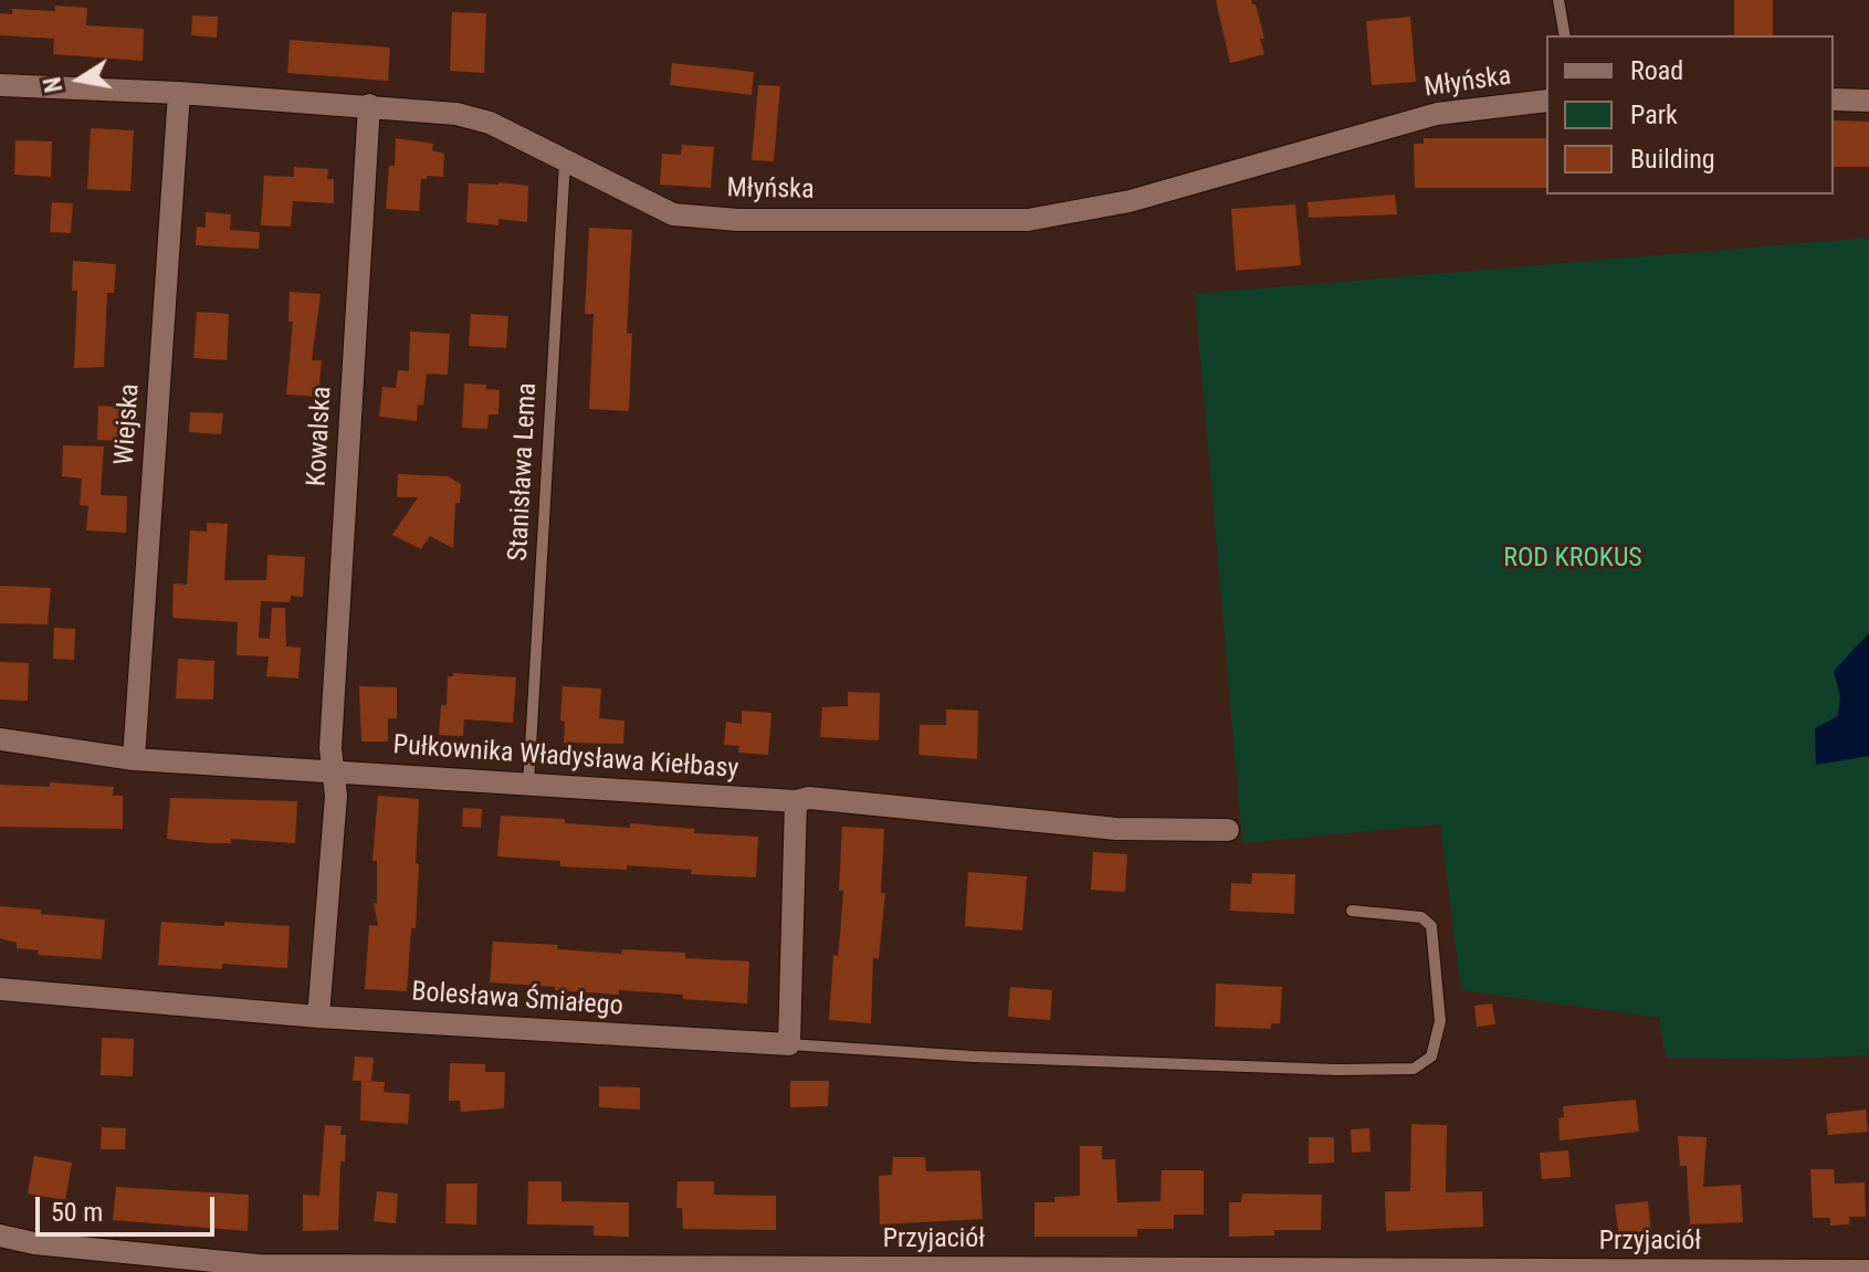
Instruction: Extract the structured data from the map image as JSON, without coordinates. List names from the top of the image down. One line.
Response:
{"streets":{"street":["Młyńska","Wiejska","Kowalska","Pułkownika Władysława Kiełbasy","Bolesława Śmiałego","Przyjaciół"],"lane":["Stanisława Lema"]},"crossings":[["Młyńska","Wiejska"],["Młyńska","Kowalska"],["Młyńska","Stanisława Lema"],["Wiejska","Pułkownika Władysława Kiełbasy"],["Kowalska","Pułkownika Władysława Kiełbasy"],["Stanisława Lema","Pułkownika Władysława Kiełbasy"]],"parks":["ROD KROKUS"],"legend":["Road","Park","Building"],"scale_bar":"50 m","north":"left"}
